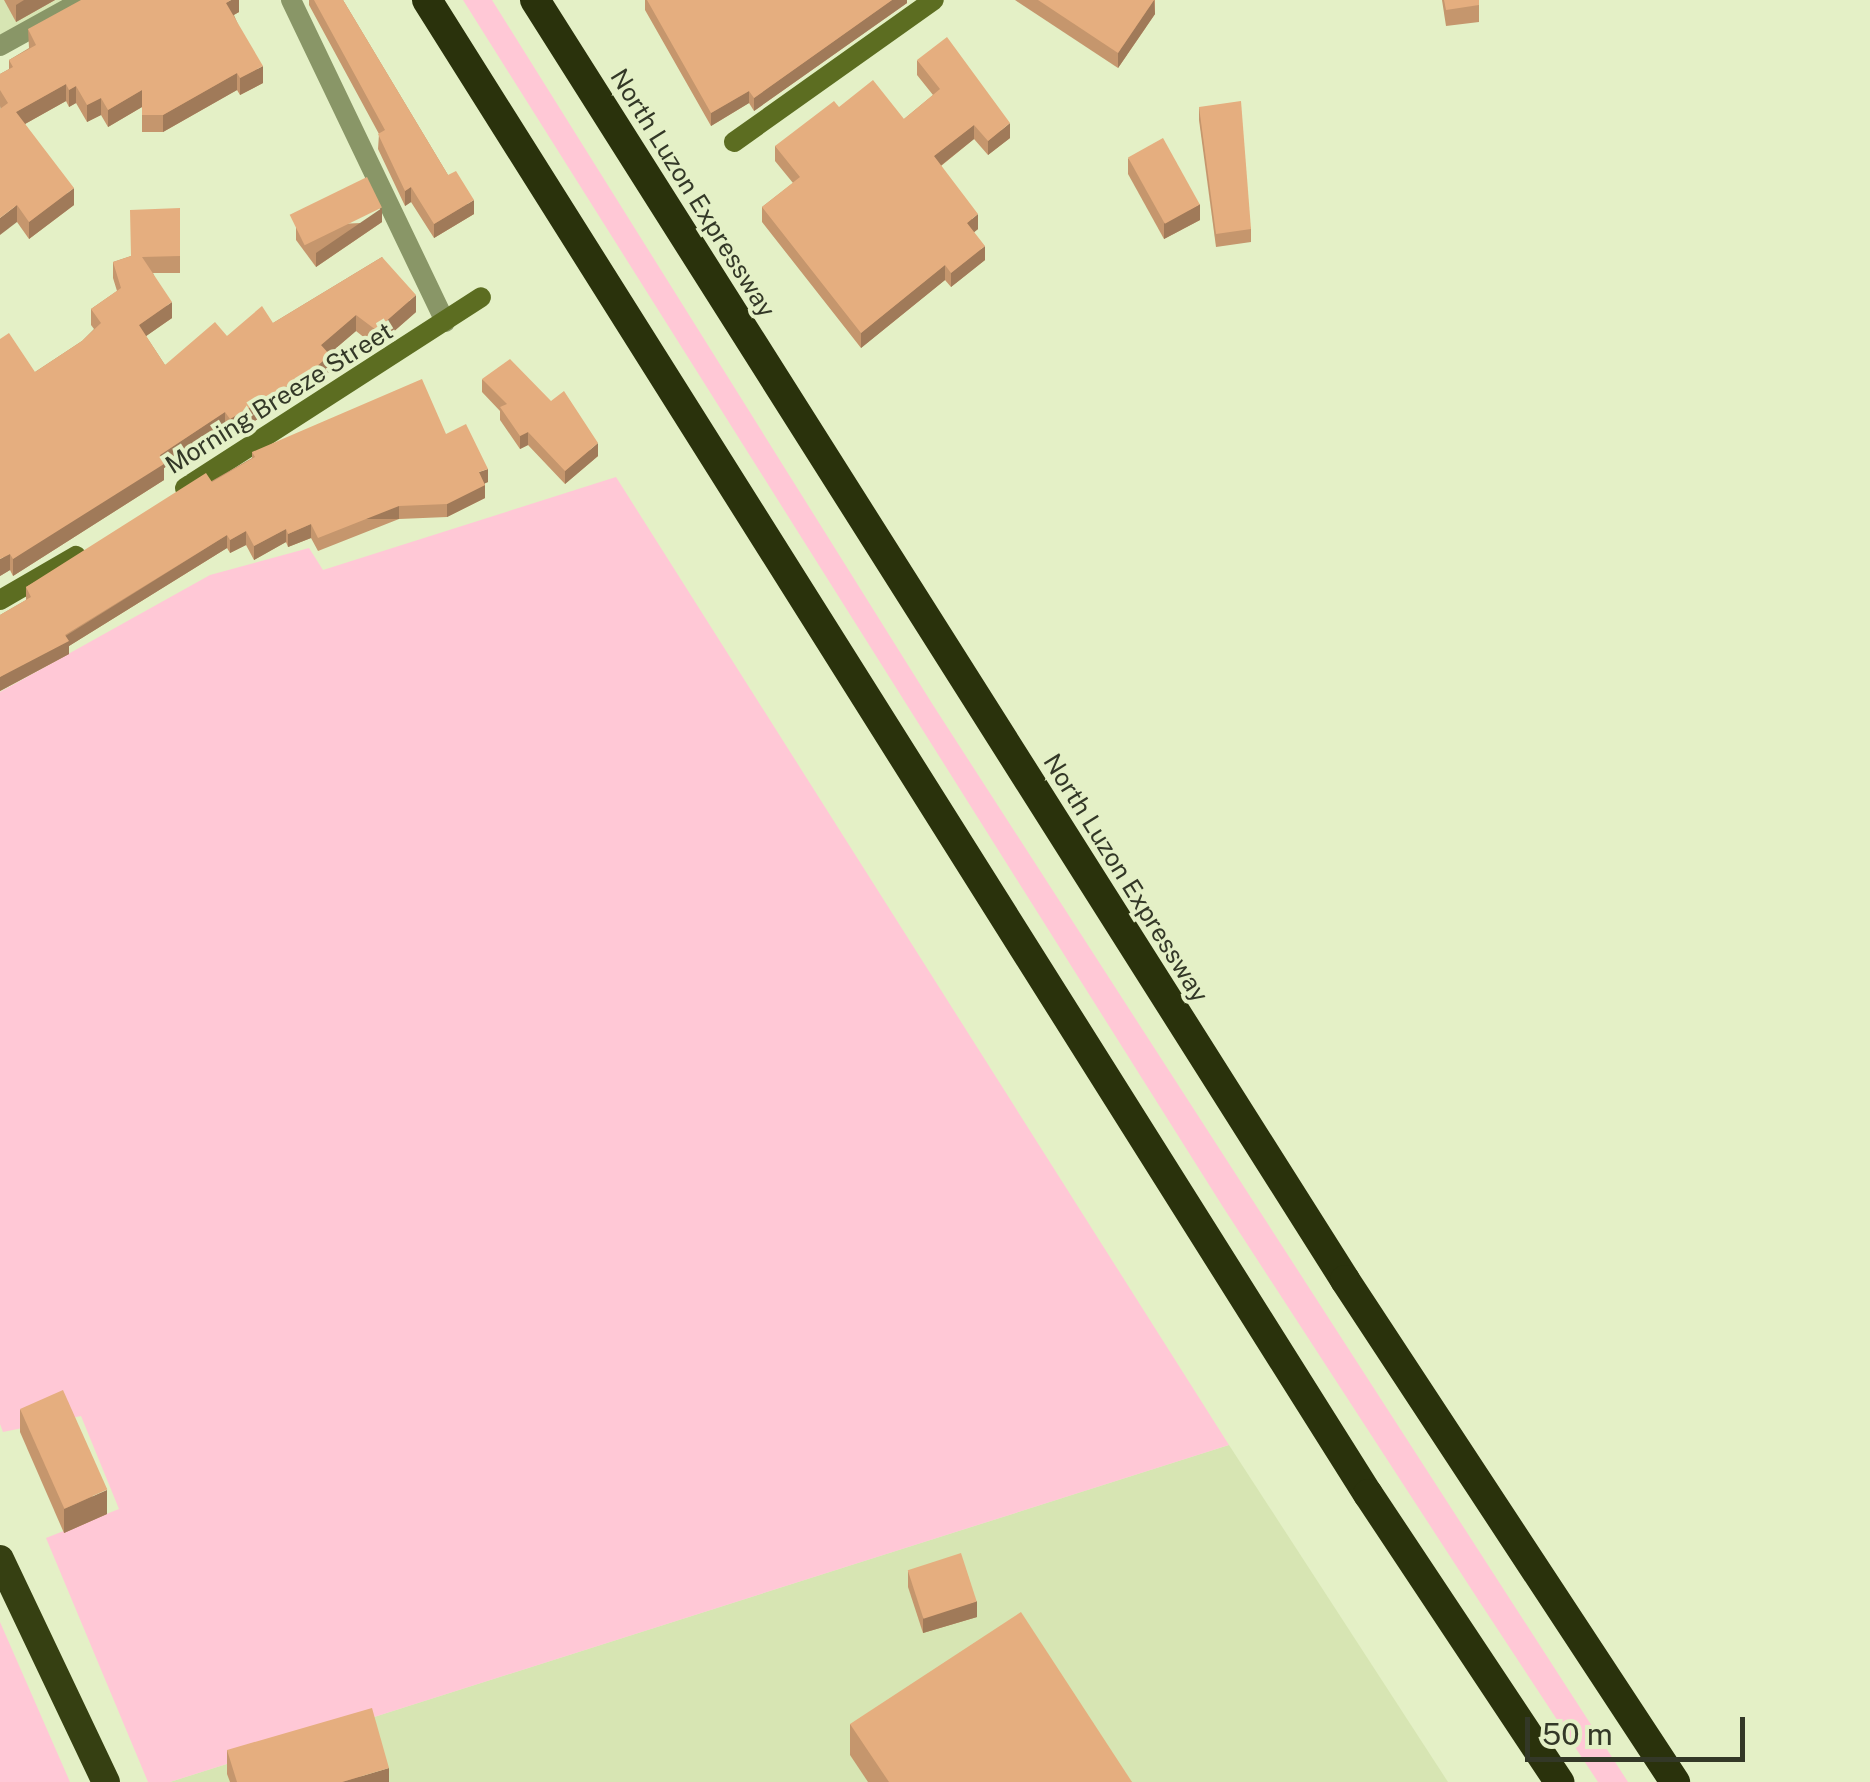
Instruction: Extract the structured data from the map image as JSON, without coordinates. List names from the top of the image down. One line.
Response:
{"streets":{"highway":["North Luzon Expressway"],"main road":["Morning Breeze Street"]},"scale_bar":"50 m"}
